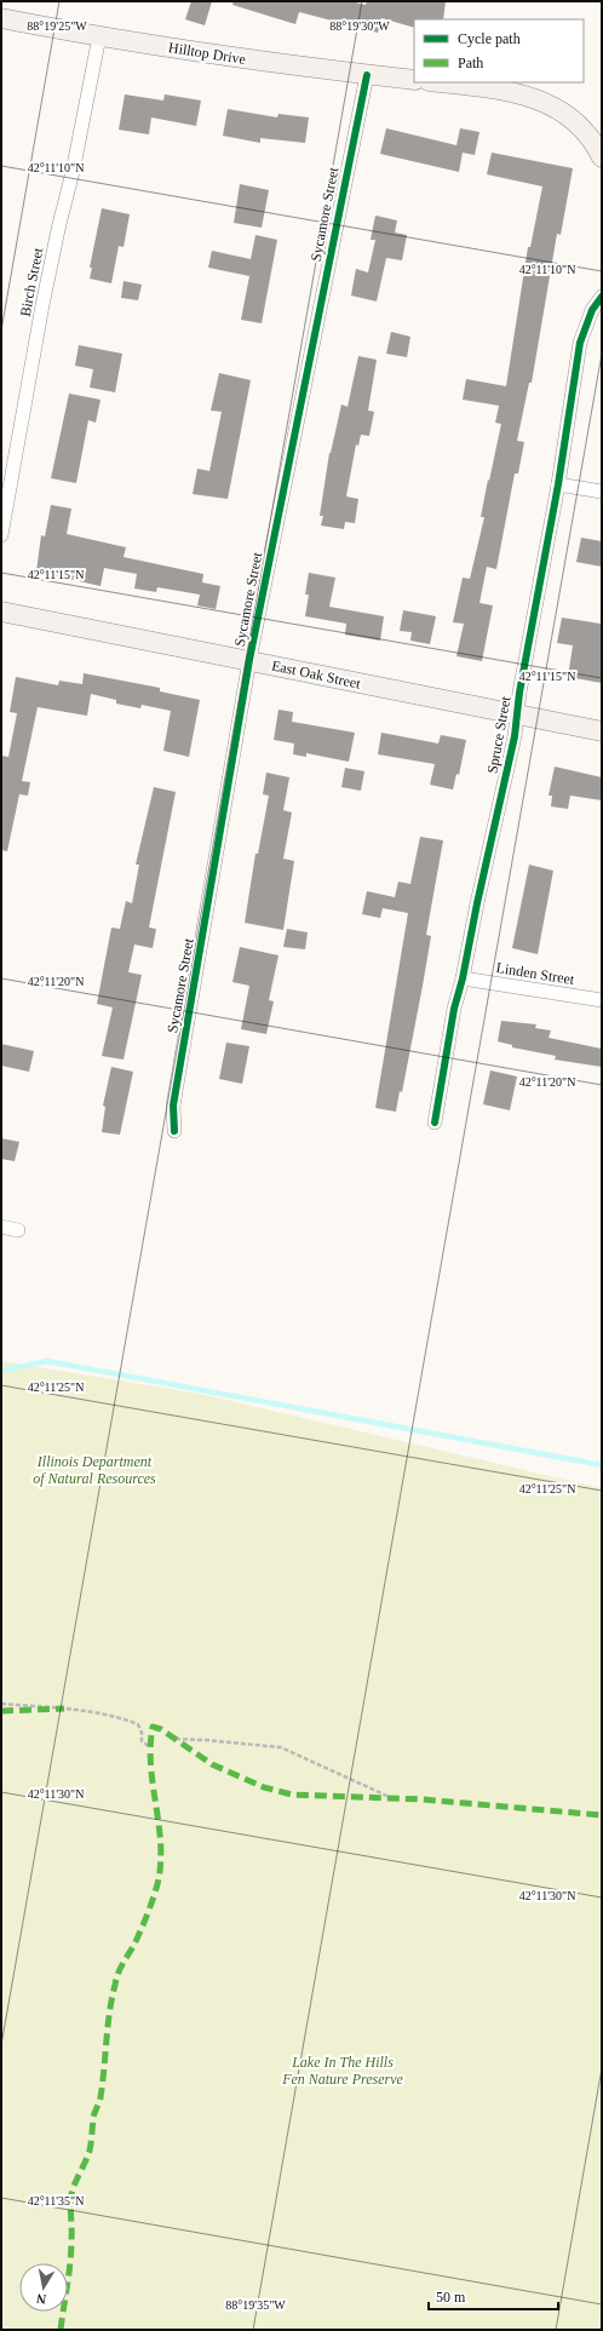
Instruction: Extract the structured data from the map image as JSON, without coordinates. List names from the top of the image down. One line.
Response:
{"streets":{"street":["Hilltop Drive","Sycamore Street","Birch Street","East Oak Street","Spruce Street","Linden Street"]},"crossings":[["Hilltop Drive","Sycamore Street"],["Hilltop Drive","Birch Street"],["Sycamore Street","East Oak Street"],["East Oak Street","Spruce Street"],["Spruce Street","Linden Street"]],"parks":["Illinois Department of Natural Resources","Lake In The Hills Fen Nature Preserve"],"legend":["Cycle path","Path"],"scale_bar":"50 m","north":"bottom","coordinates":["88°19'25\"W","88°19'30\"W","42°11'10\"N","42°11'15\"N","42°11'20\"N","42°11'25\"N","42°11'30\"N","42°11'35\"N","88°19'35\"W"]}
